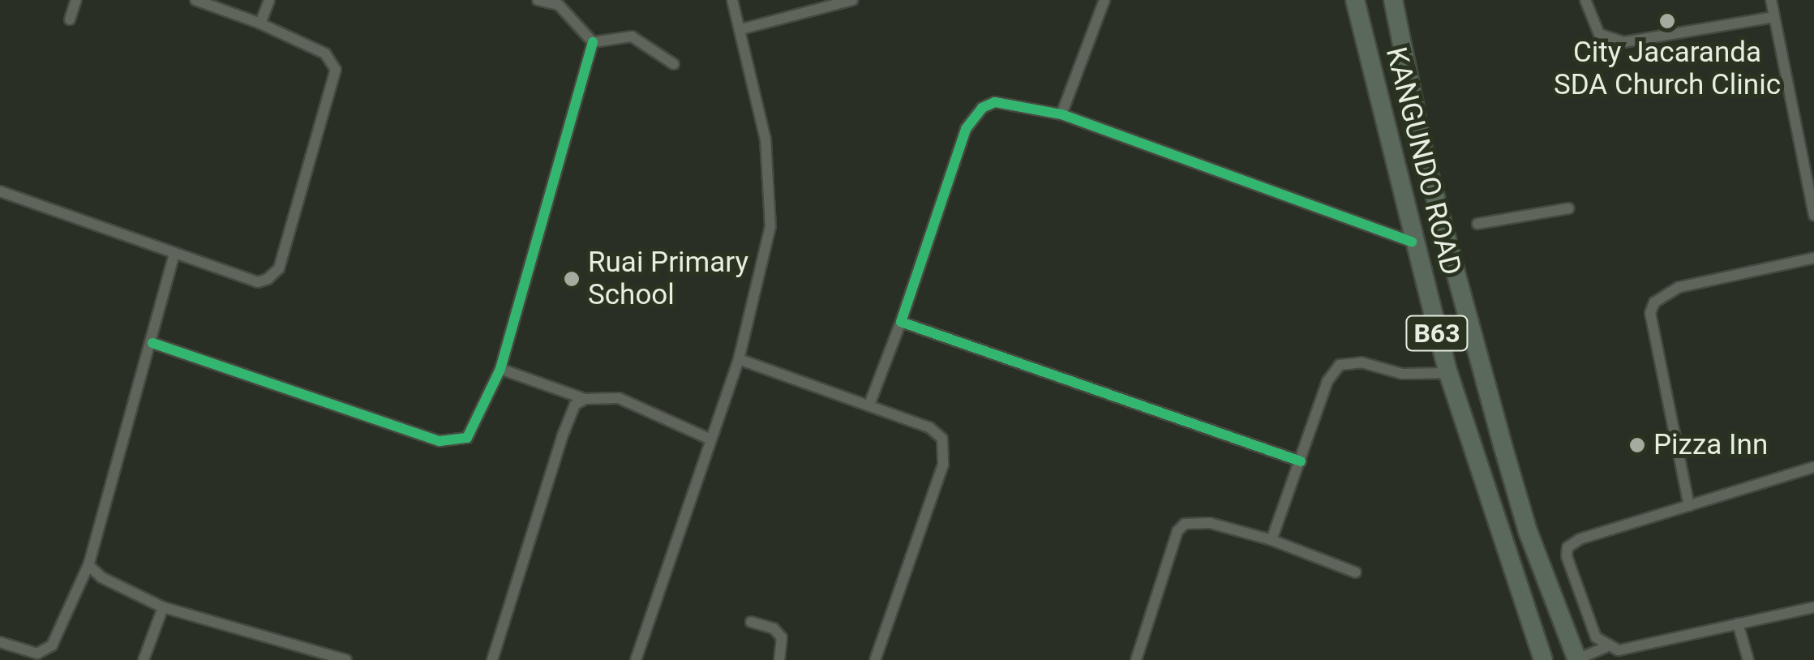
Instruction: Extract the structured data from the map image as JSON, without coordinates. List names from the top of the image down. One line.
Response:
{"streets":{"highway":["KANGUNDO ROAD","B63"]},"places":["City Jacaranda SDA Church Clinic","Ruai Primary School","Pizza Inn"]}
